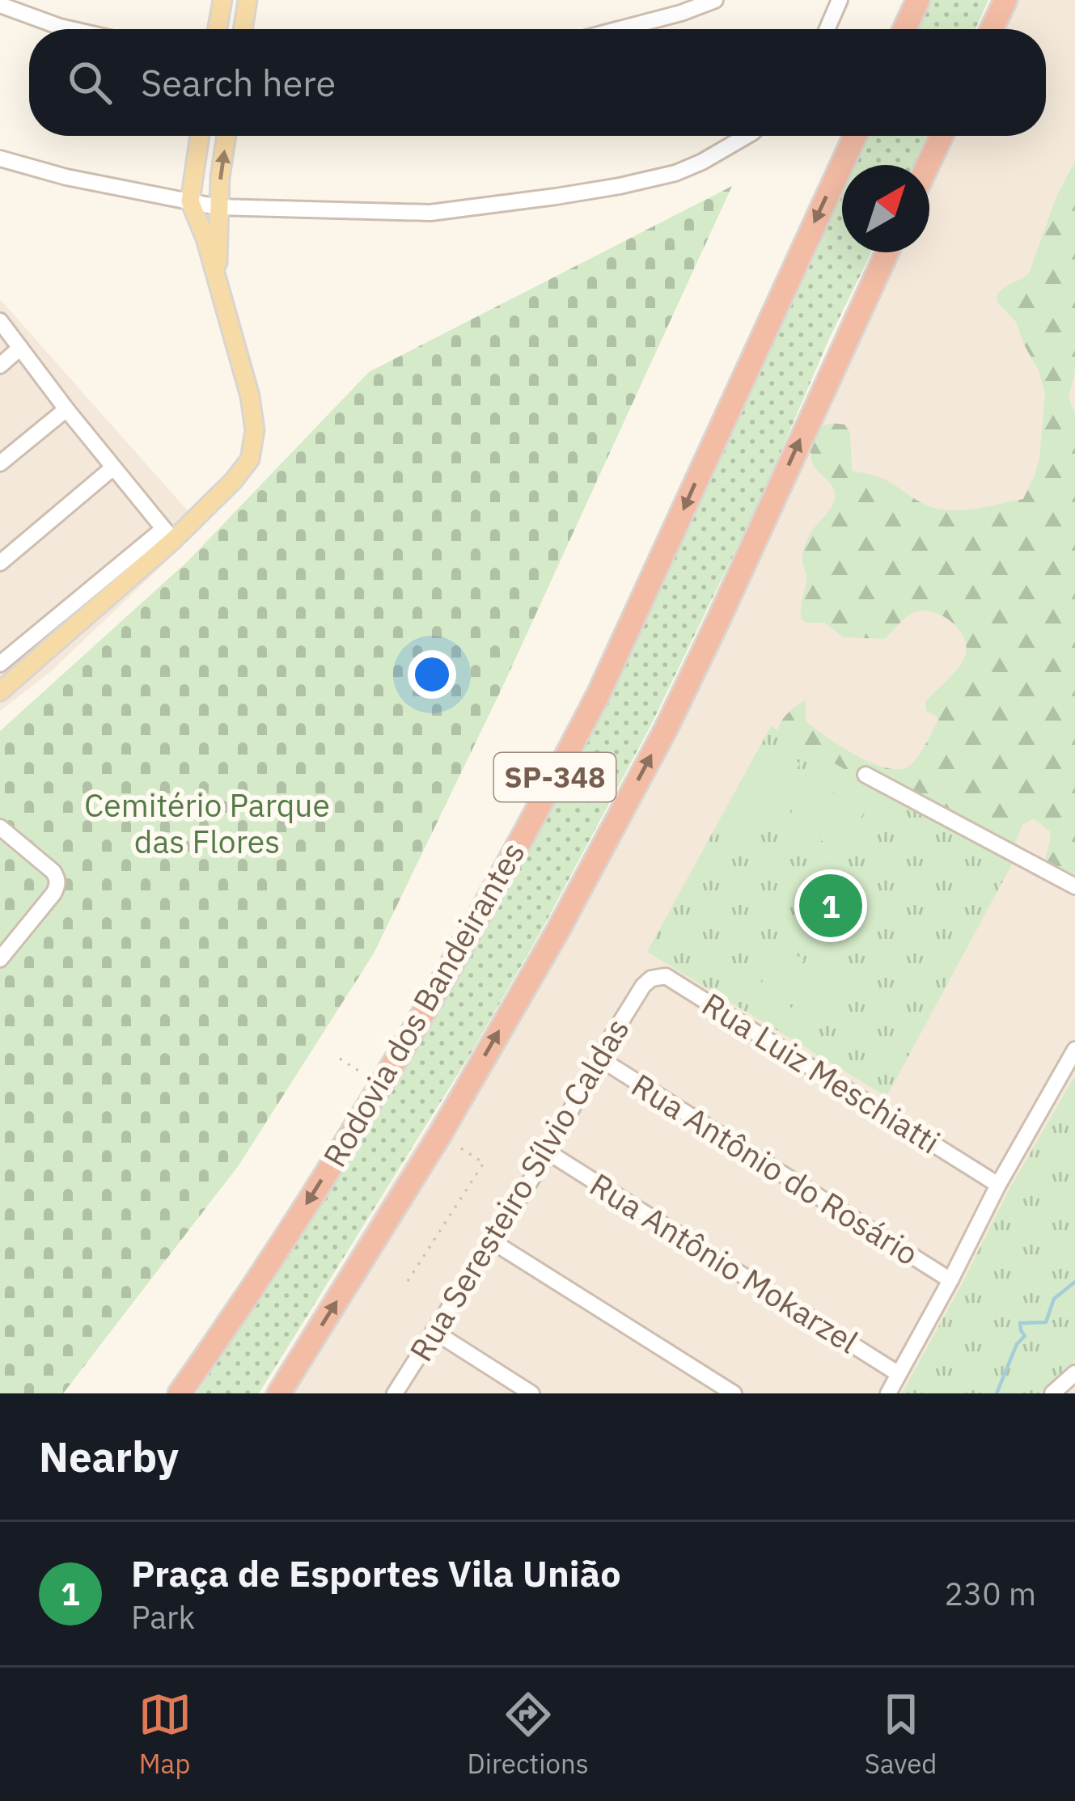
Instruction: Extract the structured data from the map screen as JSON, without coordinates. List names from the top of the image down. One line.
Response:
{"streets":{"highway":["SP-348","Rodovia dos Bandeirantes"],"street":["Rua Luiz Meschiatti","Rua Antônio do Rosário","Rua Seresteiro Sílvio Caldas","Rua Antônio Mokarzel"]},"crossings":[["Rua Luiz Meschiatti","Rua Seresteiro Sílvio Caldas"],["Rua Antônio do Rosário","Rua Seresteiro Sílvio Caldas"],["Rua Seresteiro Sílvio Caldas","Rua Antônio Mokarzel"]],"parks":["Cemitério Parque das Flores"],"north":"top right","page":{"search":"Search here","pins":"1","heading":"Nearby","list":[{"mark":"1","name":"Praça de Esportes Vila União","note":"Park","value":"230 m"}],"nav":["Map","Directions","Saved"]}}
